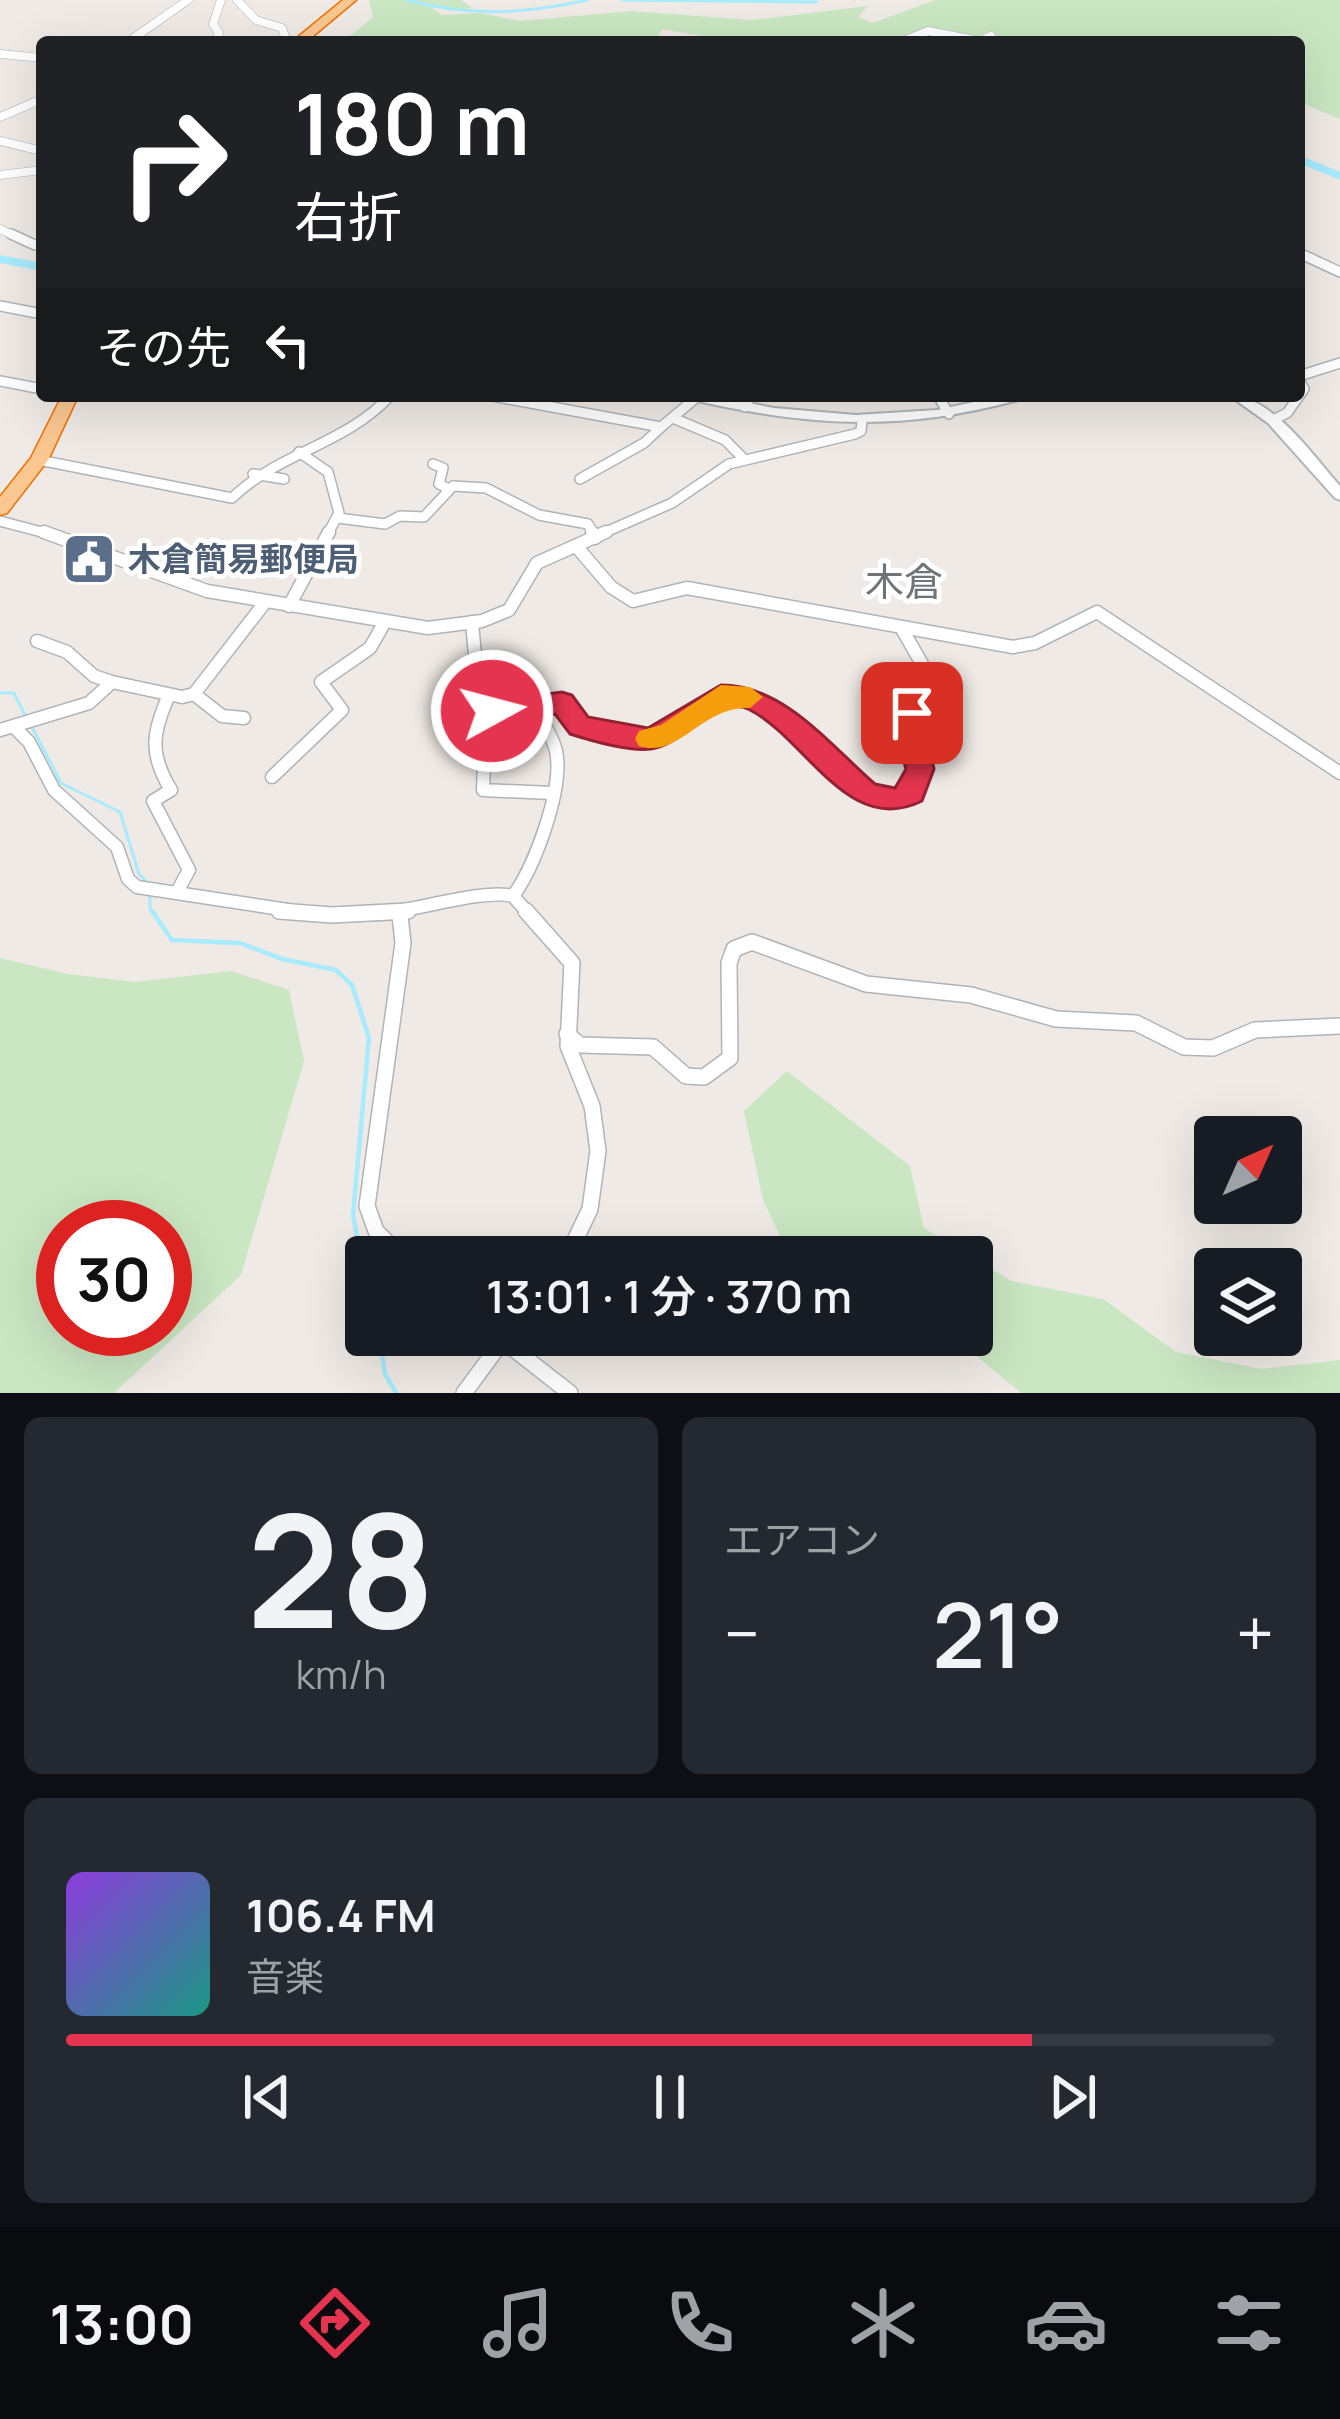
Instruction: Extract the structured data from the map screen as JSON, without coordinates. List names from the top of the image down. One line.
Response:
{"districts":["木倉"],"places":{"public building":["木倉簡易郵便局"]},"north":"top right","page":{"turn":["180 m","右折"],"then":"その先","limit":"30","trip":"13:01 · 1 分 · 370 m","tile":[["28","km/h"],"エアコン"],"heat":["−","21°","+"],"song":["106.4 FM","音楽"],"tabs":"13:00"}}
